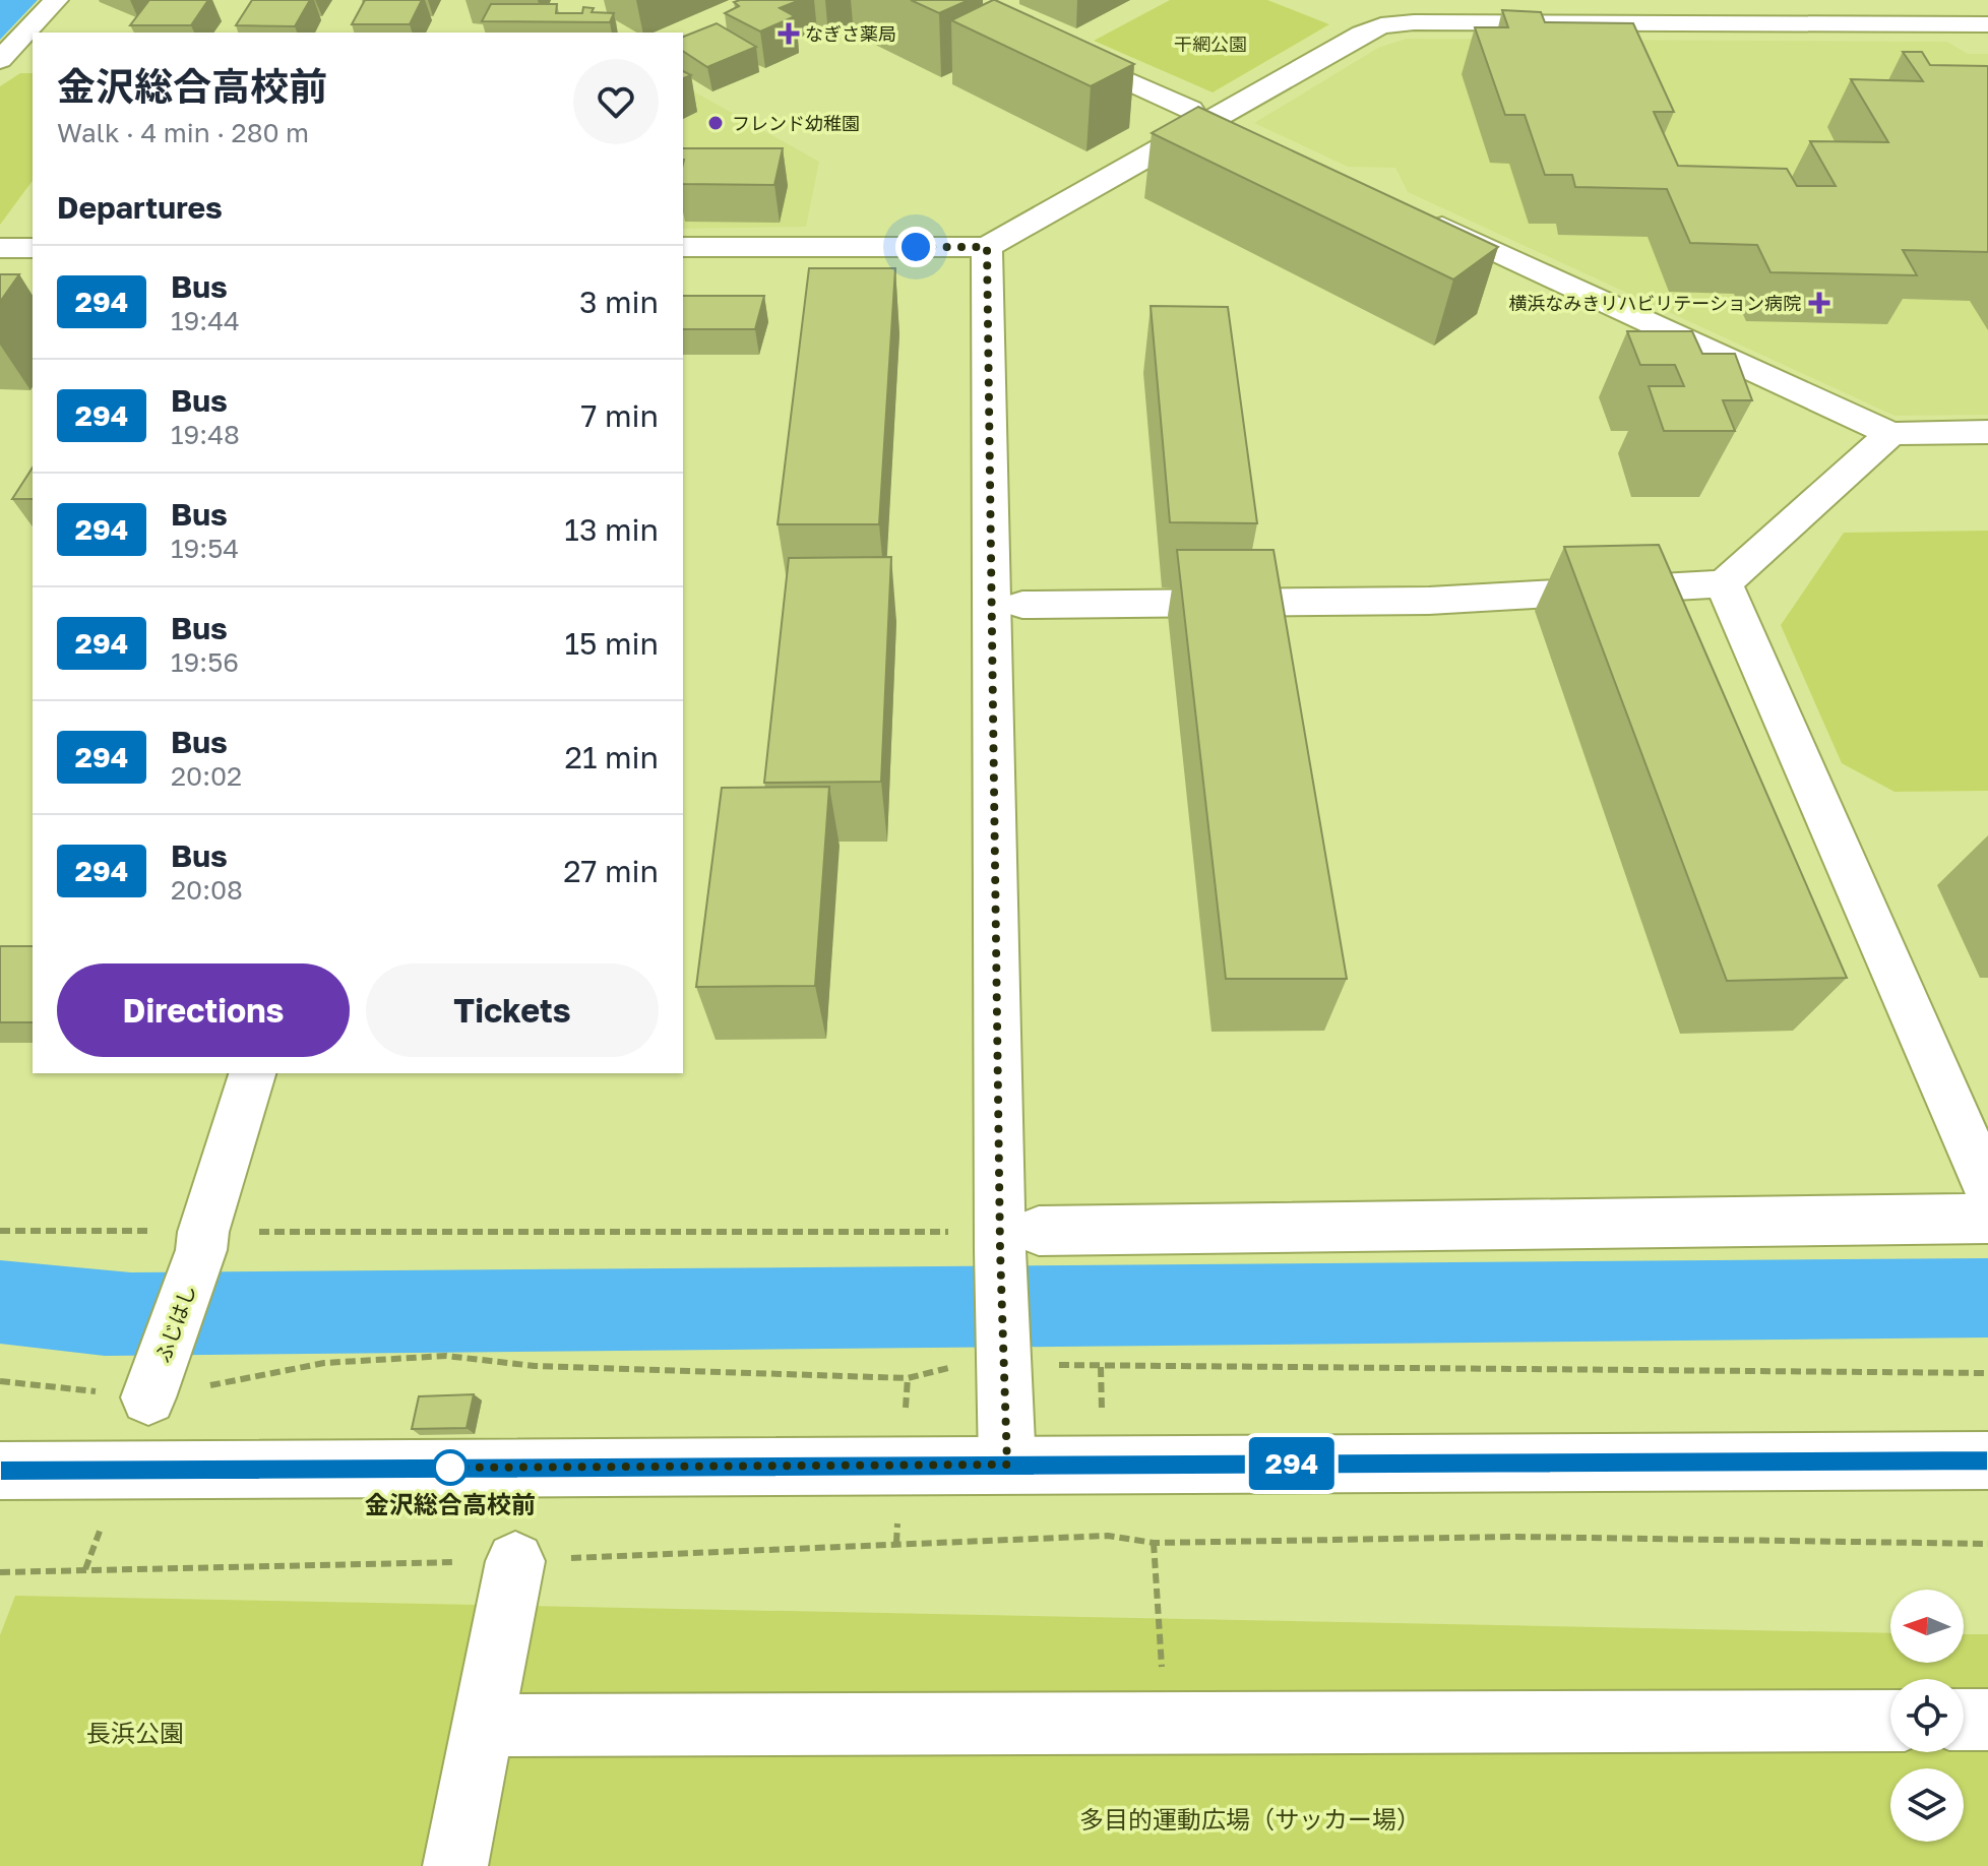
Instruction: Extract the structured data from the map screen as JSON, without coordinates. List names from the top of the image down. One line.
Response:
{"streets":{"street":["ふじはし"]},"parks":["干網公園","長浜公園","多目的運動広場（サッカー場）"],"places":{"health":["なぎさ薬局","横浜なみきリハビリテーション病院"],"other":["フレンド幼稚園","金沢総合高校前"]},"lines":["bus line 294"],"north":"left","page":{"on_map":"294","heading":[["金沢総合高校前","Walk · 4 min · 280 m"],"Departures"],"list":[{"mark":"294","name":"Bus","note":"19:44","value":"3 min"},{"mark":"294","name":"Bus","note":"19:48","value":"7 min"},{"mark":"294","name":"Bus","note":"19:54","value":"13 min"},{"mark":"294","name":"Bus","note":"19:56","value":"15 min"},{"mark":"294","name":"Bus","note":"20:02","value":"21 min"},{"mark":"294","name":"Bus","note":"20:08","value":"27 min"}],"buttons":["Directions","Tickets"]}}
